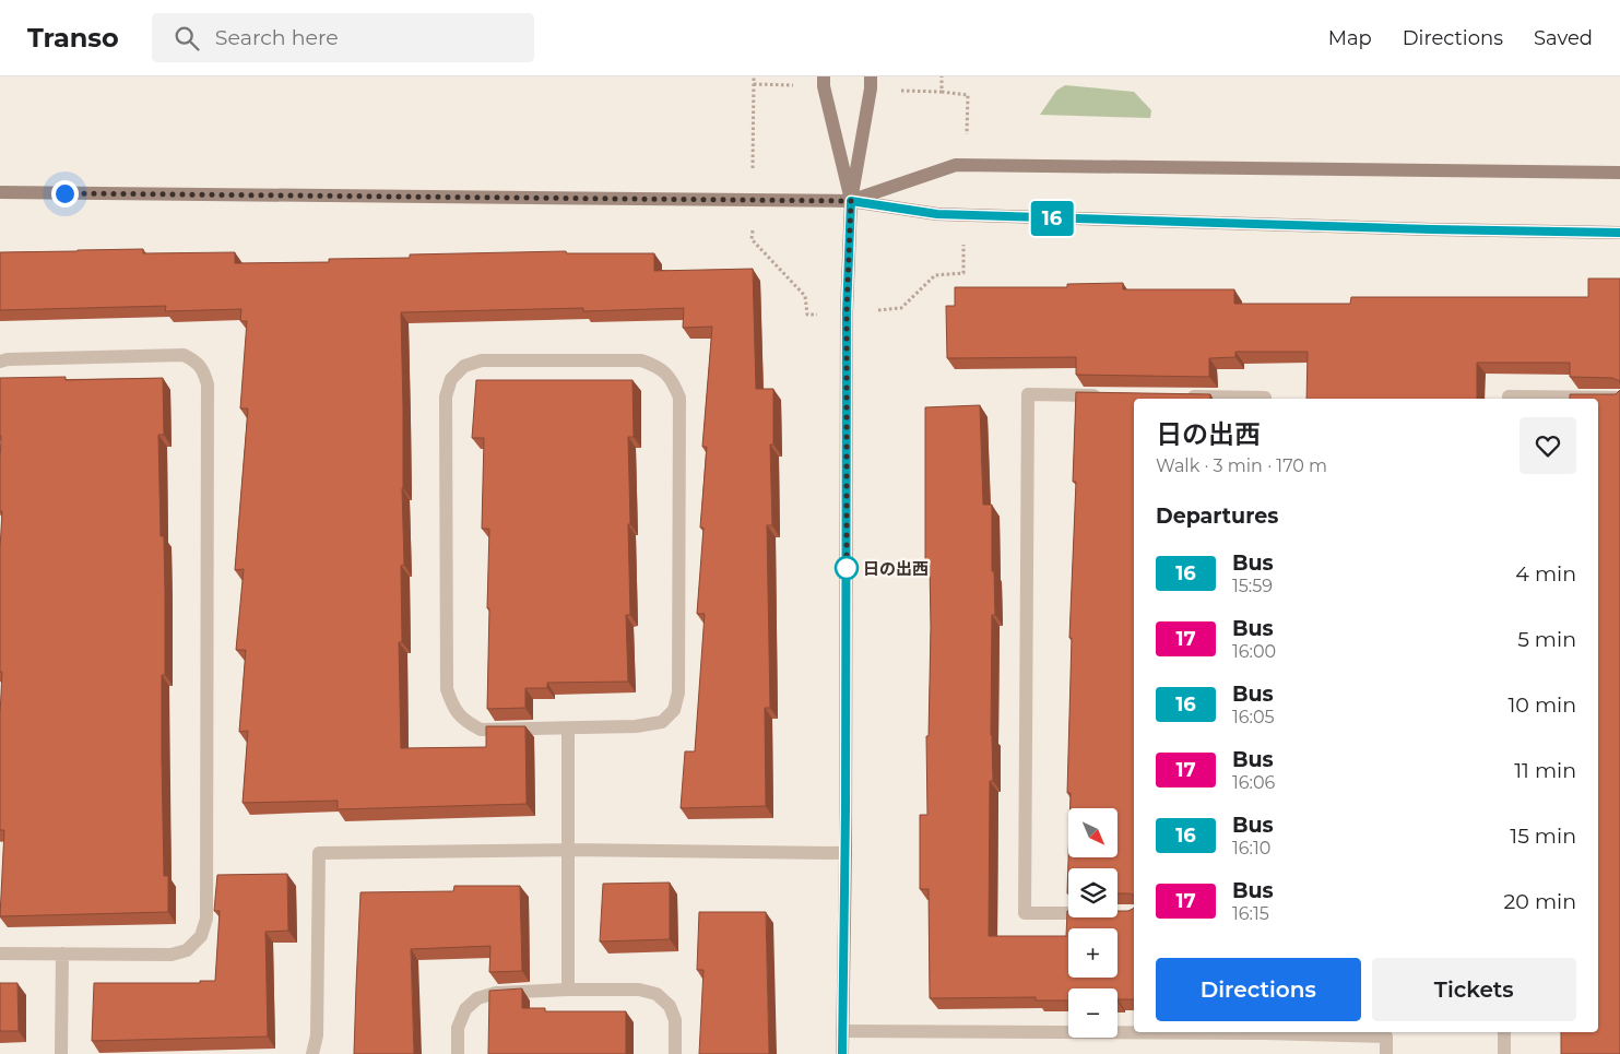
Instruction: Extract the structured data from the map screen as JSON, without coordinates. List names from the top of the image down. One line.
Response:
{"places":["日の出西"],"lines":["bus line 16"],"north":"bottom right","page":{"header":"Transo","search":"Search here","nav":["Map","Directions","Saved"],"on_map":"16","heading":[["日の出西","Walk · 3 min · 170 m"],"Departures"],"list":[{"mark":"16","name":"Bus","note":"15:59","value":"4 min"},{"mark":"17","name":"Bus","note":"16:00","value":"5 min"},{"mark":"16","name":"Bus","note":"16:05","value":"10 min"},{"mark":"17","name":"Bus","note":"16:06","value":"11 min"},{"mark":"16","name":"Bus","note":"16:10","value":"15 min"},{"mark":"17","name":"Bus","note":"16:15","value":"20 min"}],"map_buttons":["+","−"],"buttons":["Directions","Tickets"]}}
